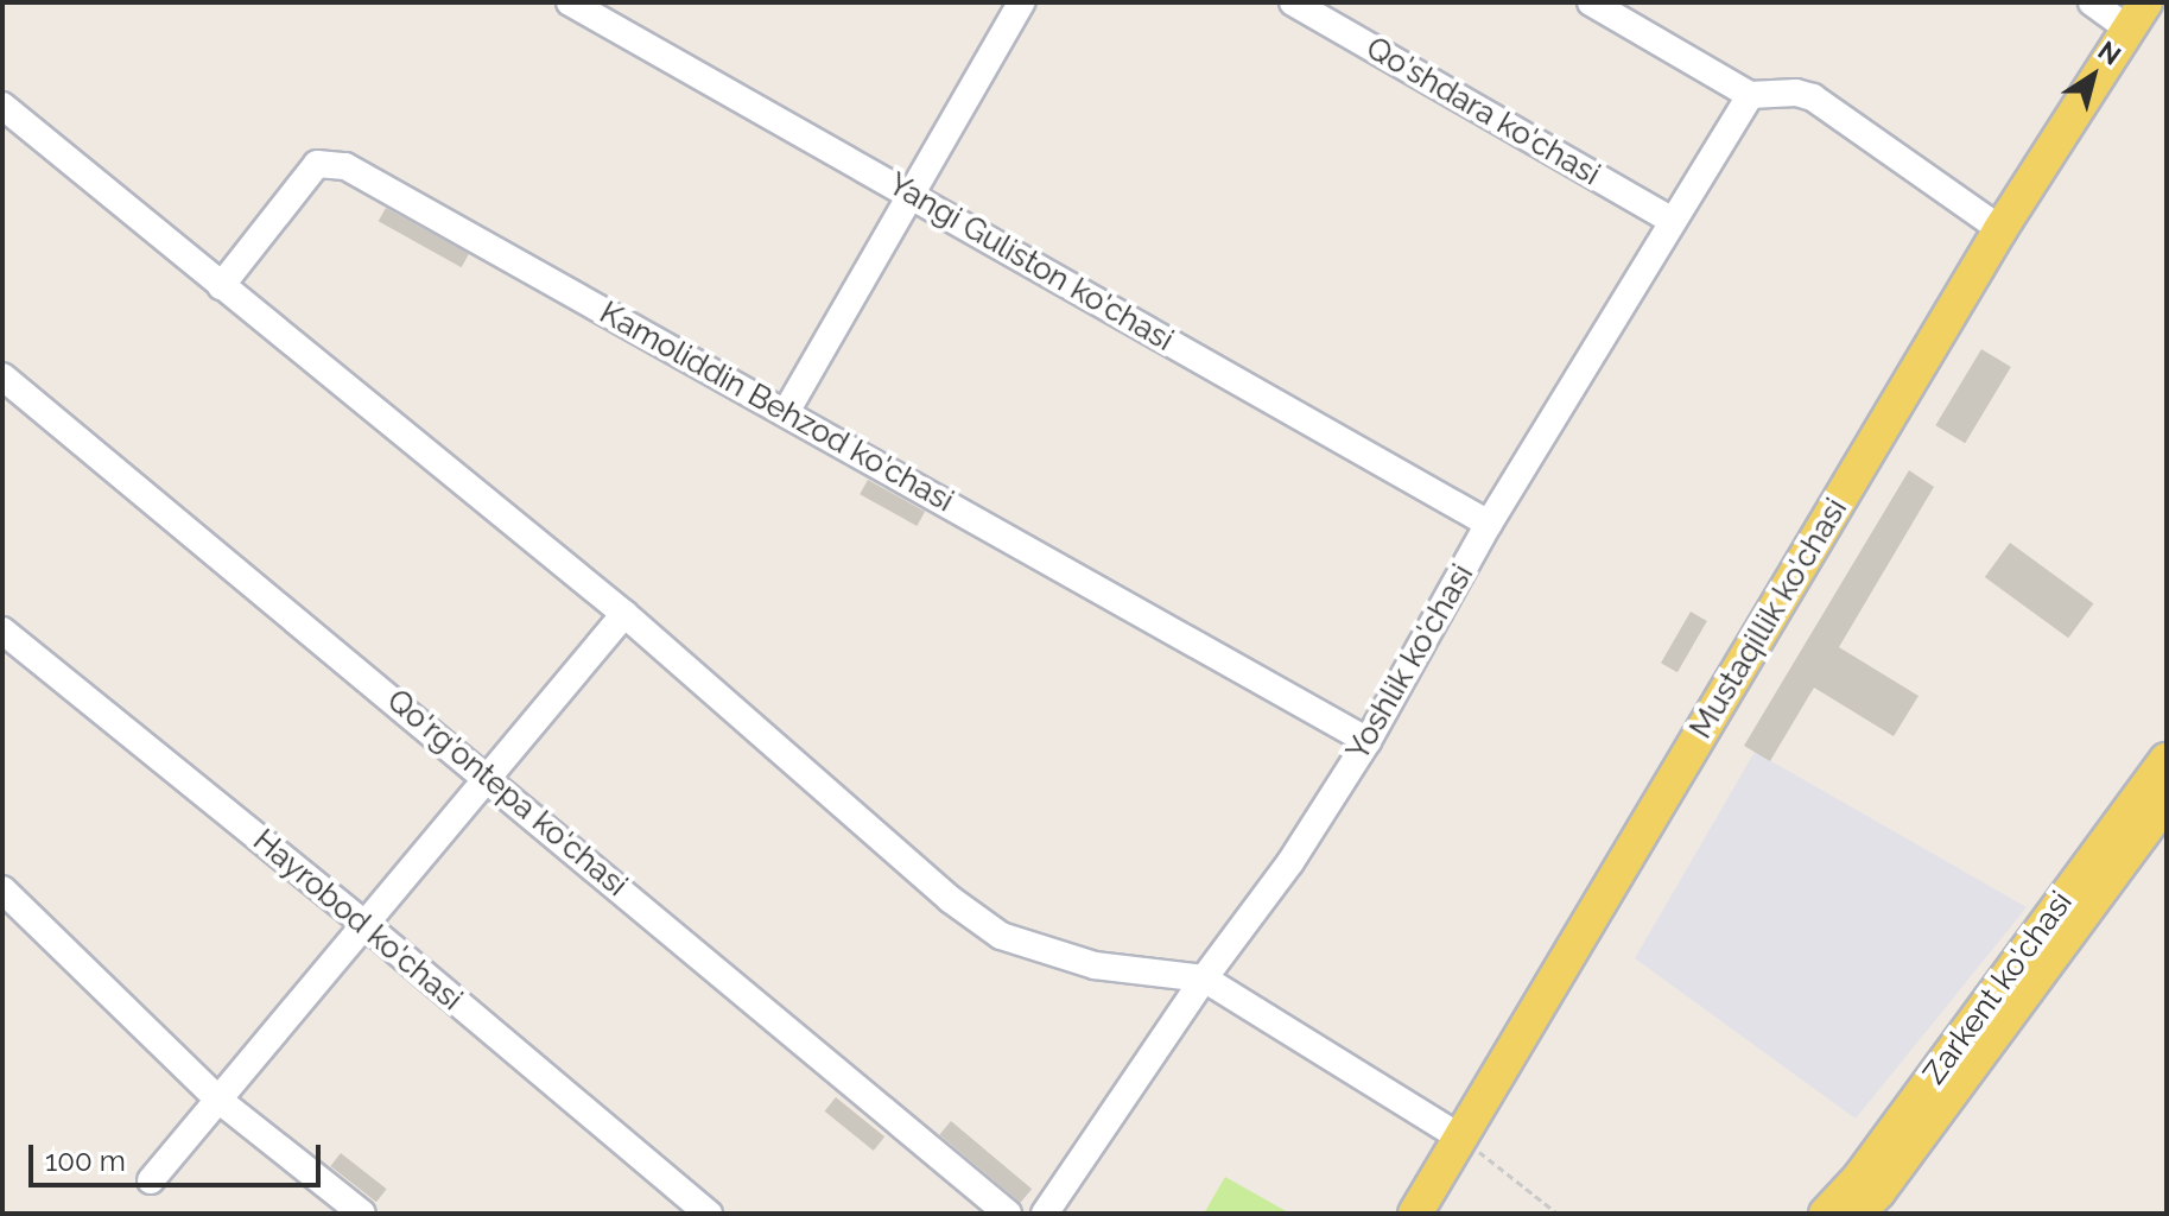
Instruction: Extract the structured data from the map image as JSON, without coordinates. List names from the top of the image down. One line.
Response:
{"streets":{"main road":["Mustaqillik ko'chasi","Zarkent ko'chasi"],"street":["Qo'shdara ko'chasi","Yangi Guliston ko'chasi","Kamoliddin Behzod ko'chasi","Yoshlik ko'chasi","Qo'rg'ontepa ko'chasi","Hayrobod ko'chasi"]},"crossings":[["Qo'shdara ko'chasi","Yoshlik ko'chasi"],["Yangi Guliston ko'chasi","Yoshlik ko'chasi"],["Kamoliddin Behzod ko'chasi","Yoshlik ko'chasi"]],"scale_bar":"100 m","north":"top right"}
